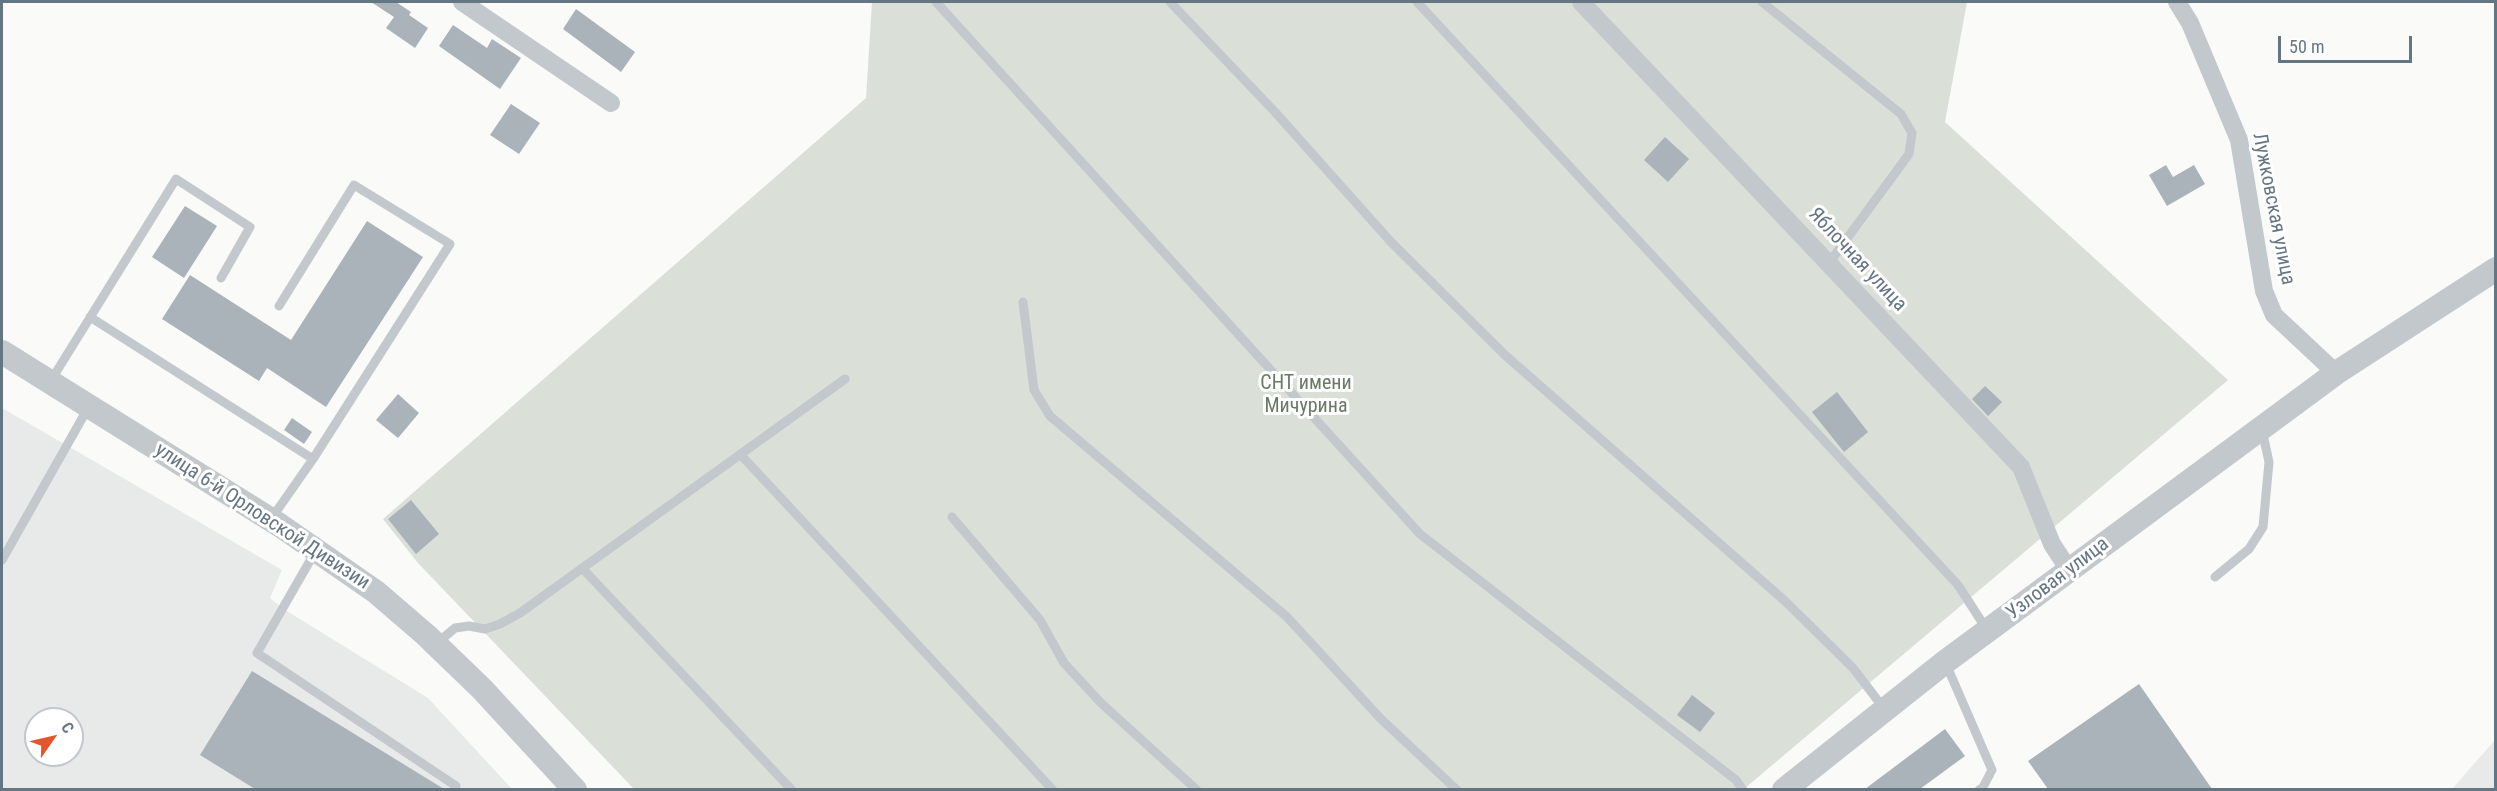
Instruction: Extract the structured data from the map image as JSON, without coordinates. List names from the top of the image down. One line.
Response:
{"streets":{"street":["Лужковская улица","Яблочная улица","улица 6-й Орловской Дивизии","Узловая улица"]},"crossings":[["Лужковская улица","Узловая улица"],["Яблочная улица","Узловая улица"]],"parks":["СНТ имени Мичурина"],"scale_bar":"50 m","north":"top right"}
